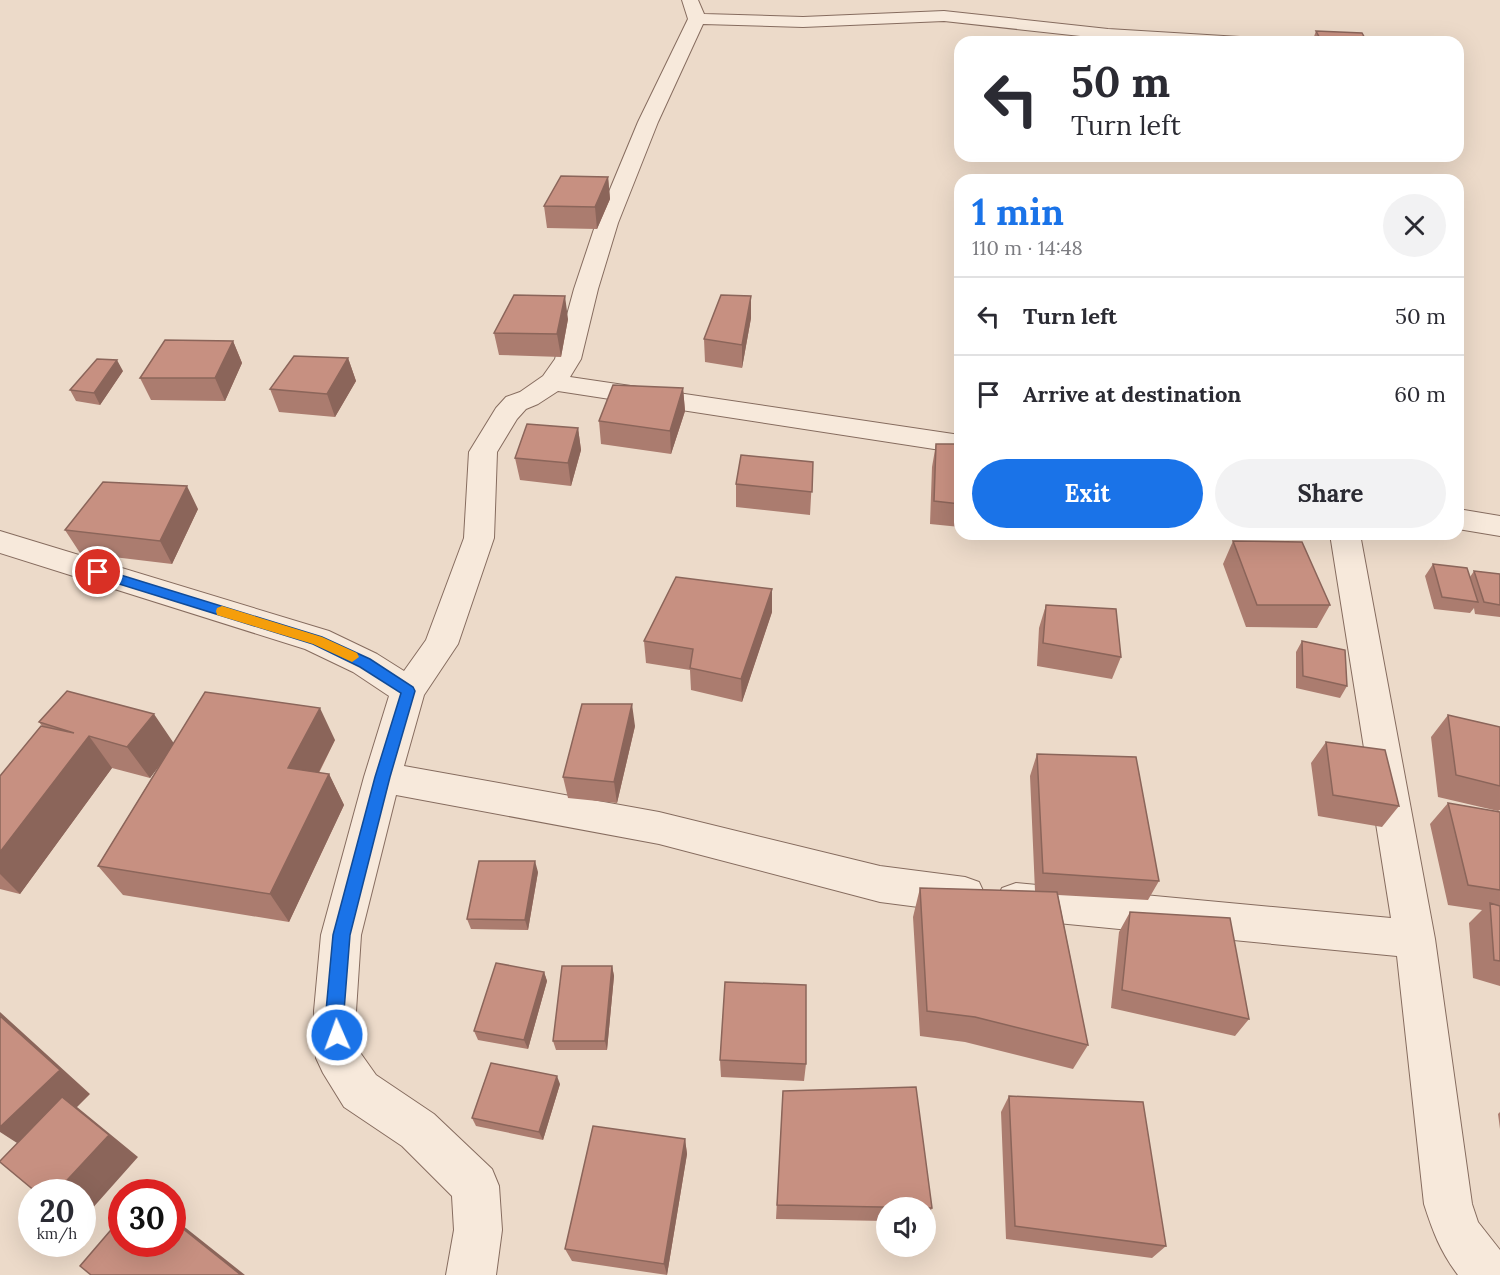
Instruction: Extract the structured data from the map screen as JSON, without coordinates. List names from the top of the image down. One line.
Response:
{"page":{"turn":["50 m","Turn left"],"heading":["1 min","110 m · 14:48"],"list":[{"name":"Turn left","value":"50 m"},{"name":"Arrive at destination","value":"60 m"}],"buttons":["Exit","Share"],"speed":"20 km/h","limit":"30"}}
